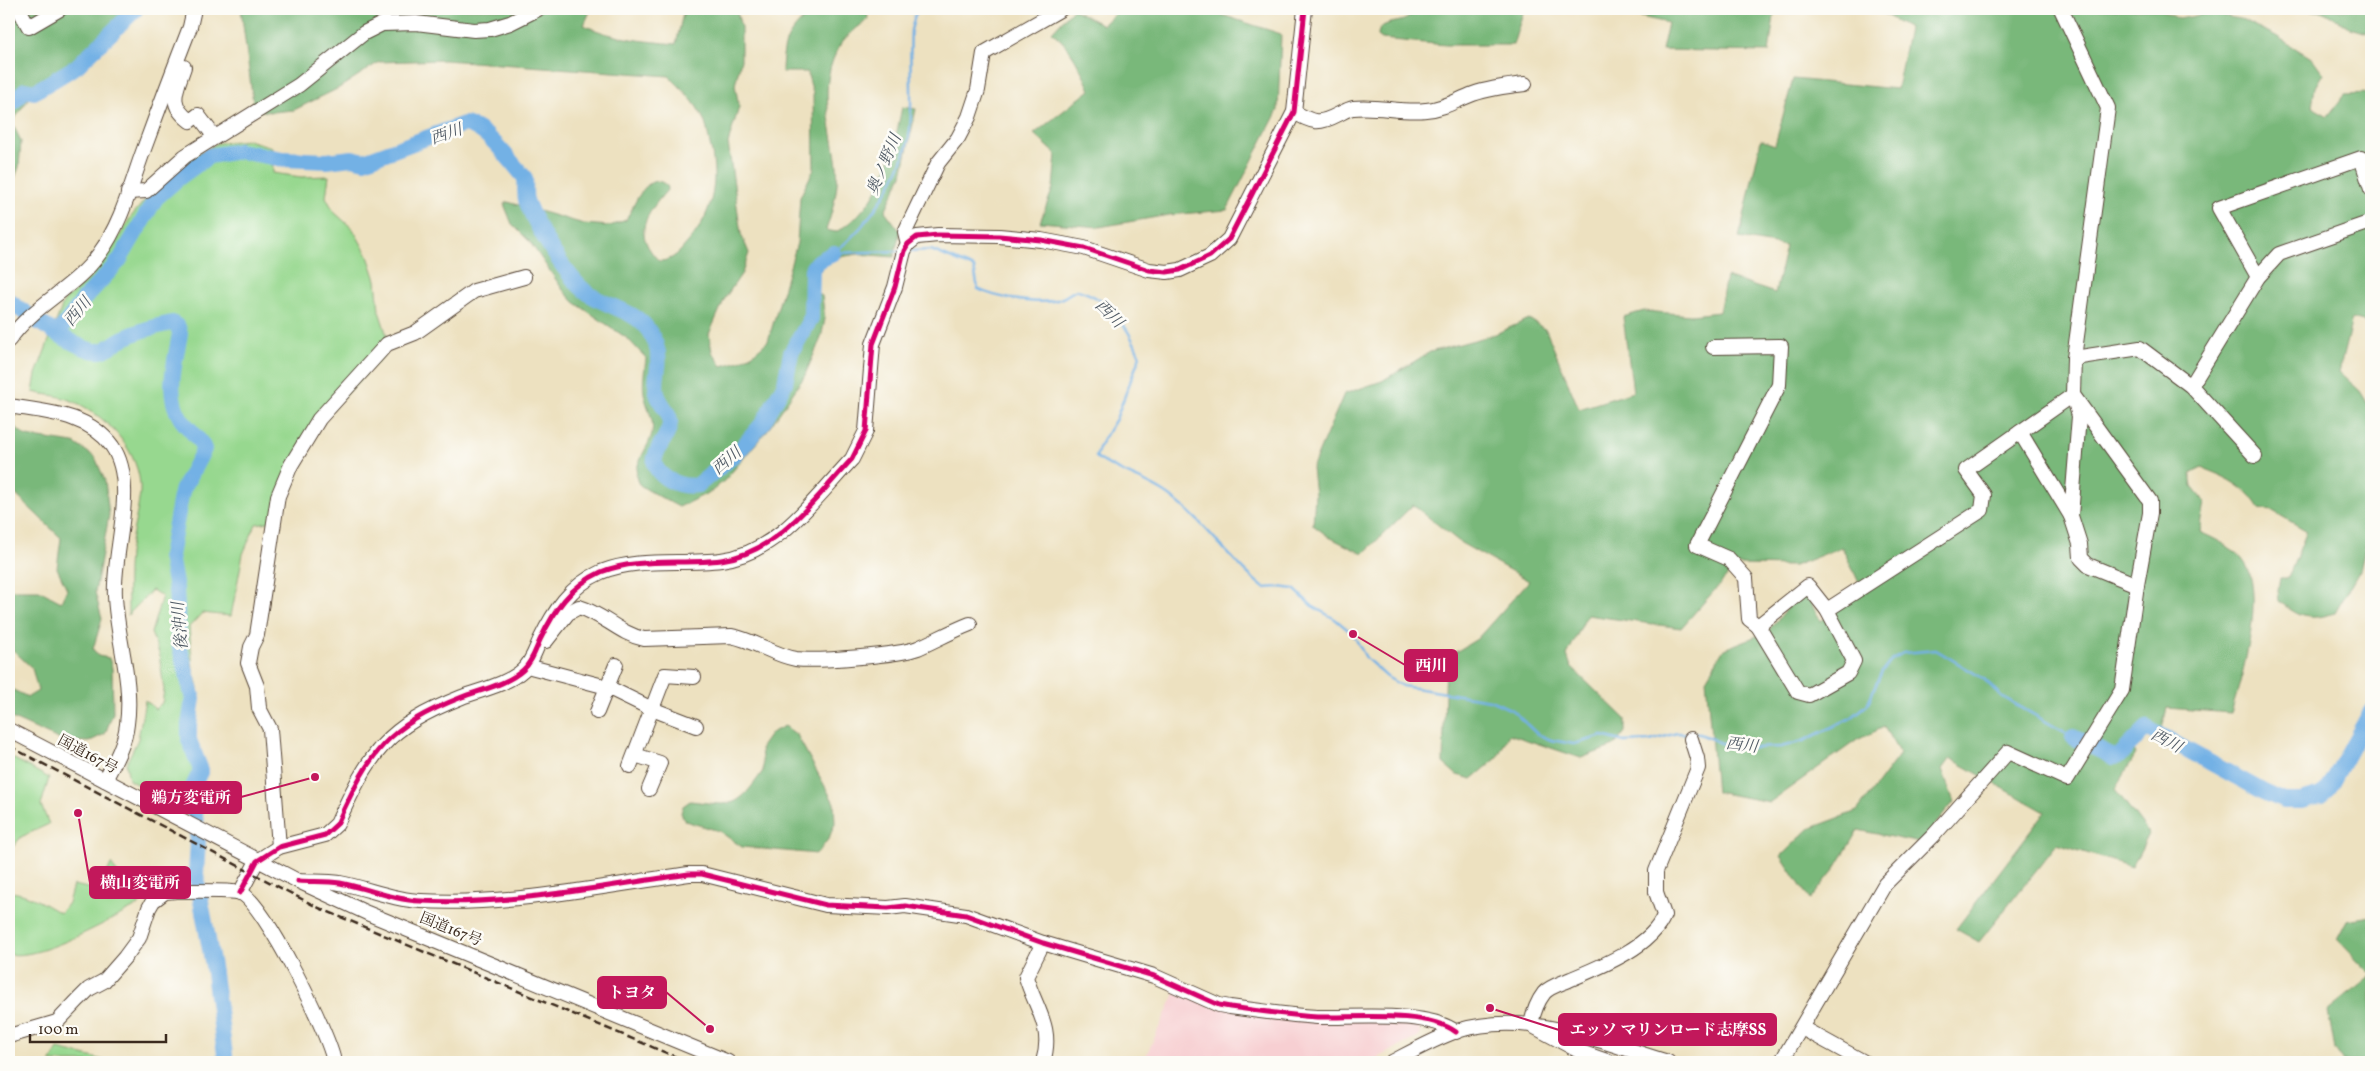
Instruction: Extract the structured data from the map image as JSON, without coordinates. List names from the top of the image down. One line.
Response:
{"streets":{"street":["国道167号"]},"water":["西川","奥ノ野川","後沖川"],"places":["西川","鵜方変電所","横山変電所","エッソ マリンロード志摩SS","トヨタ"],"scale_bar":"100 m"}
